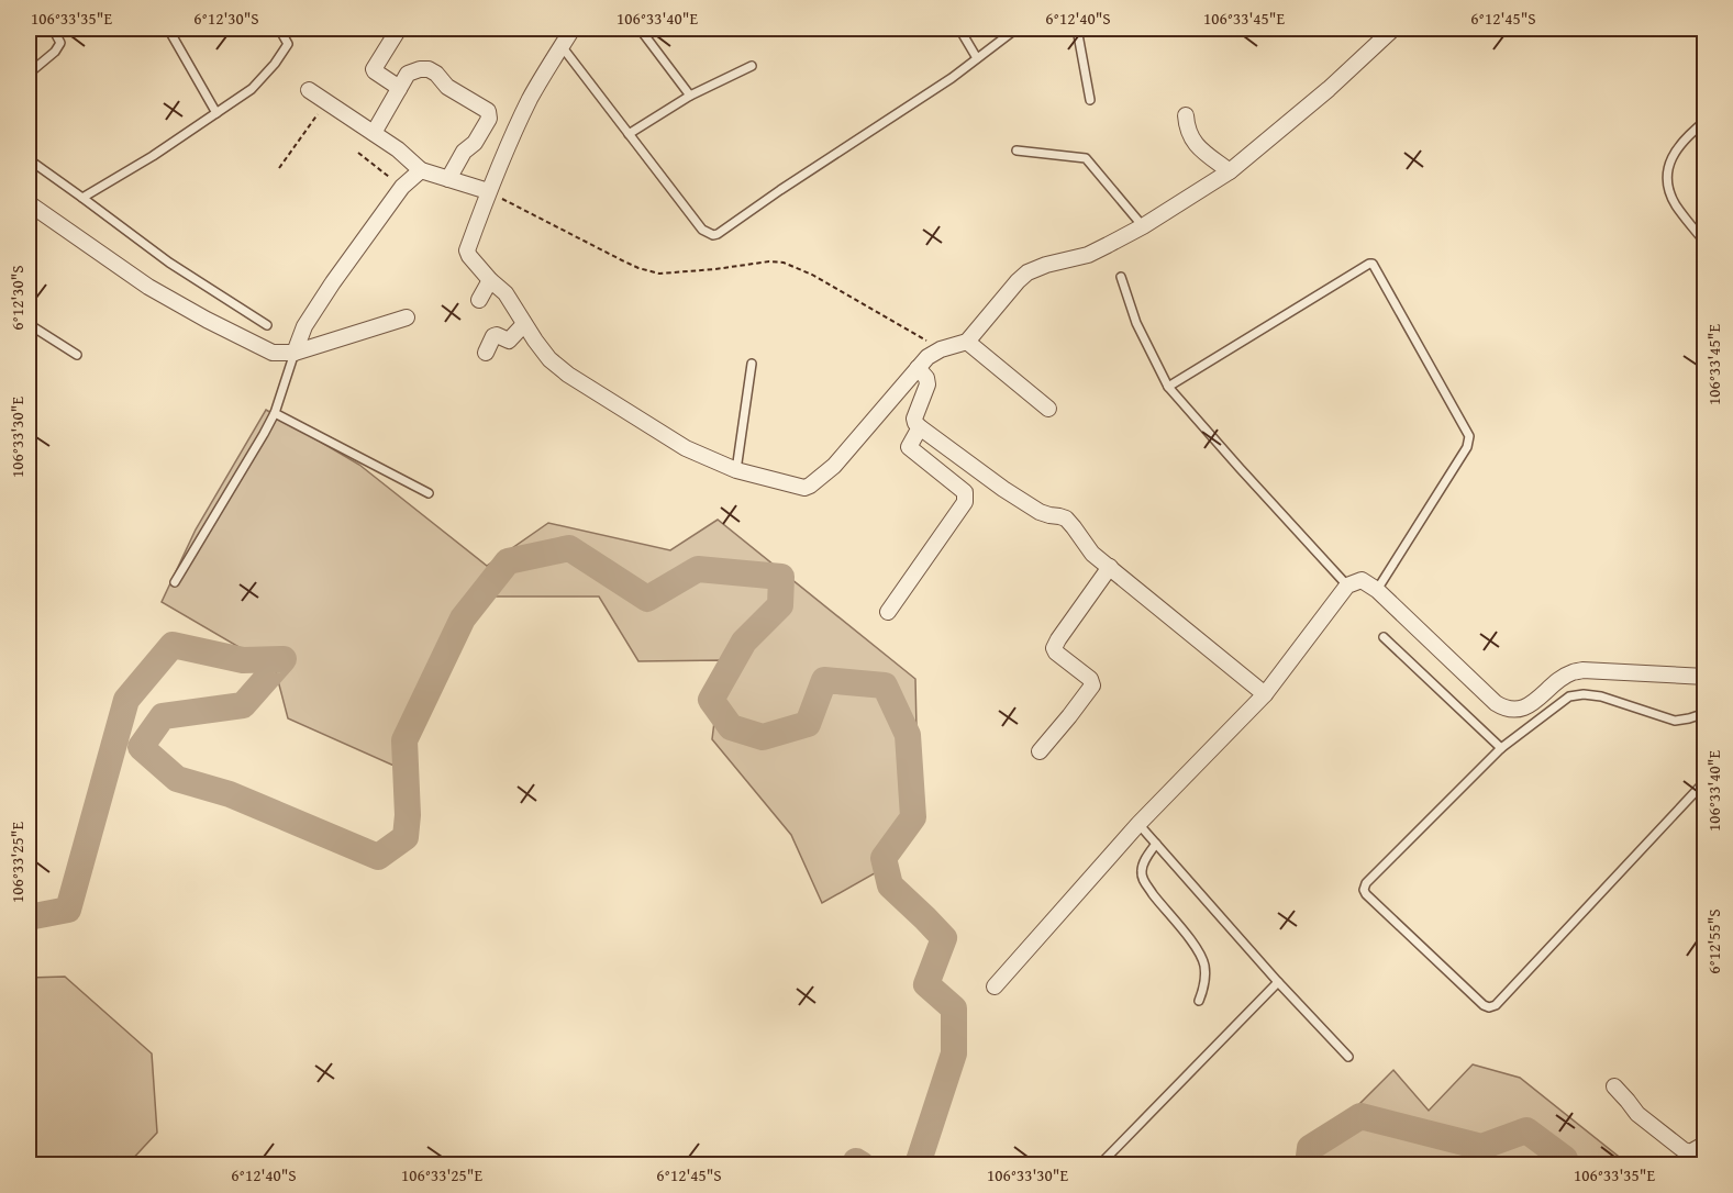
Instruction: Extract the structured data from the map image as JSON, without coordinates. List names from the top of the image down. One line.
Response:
{"coordinates":["106°33'35\"E","6°12'30\"S","106°33'40\"E","6°12'40\"S","106°33'45\"E","6°12'45\"S","106°33'30\"E","106°33'25\"E","6°12'55\"S"]}
